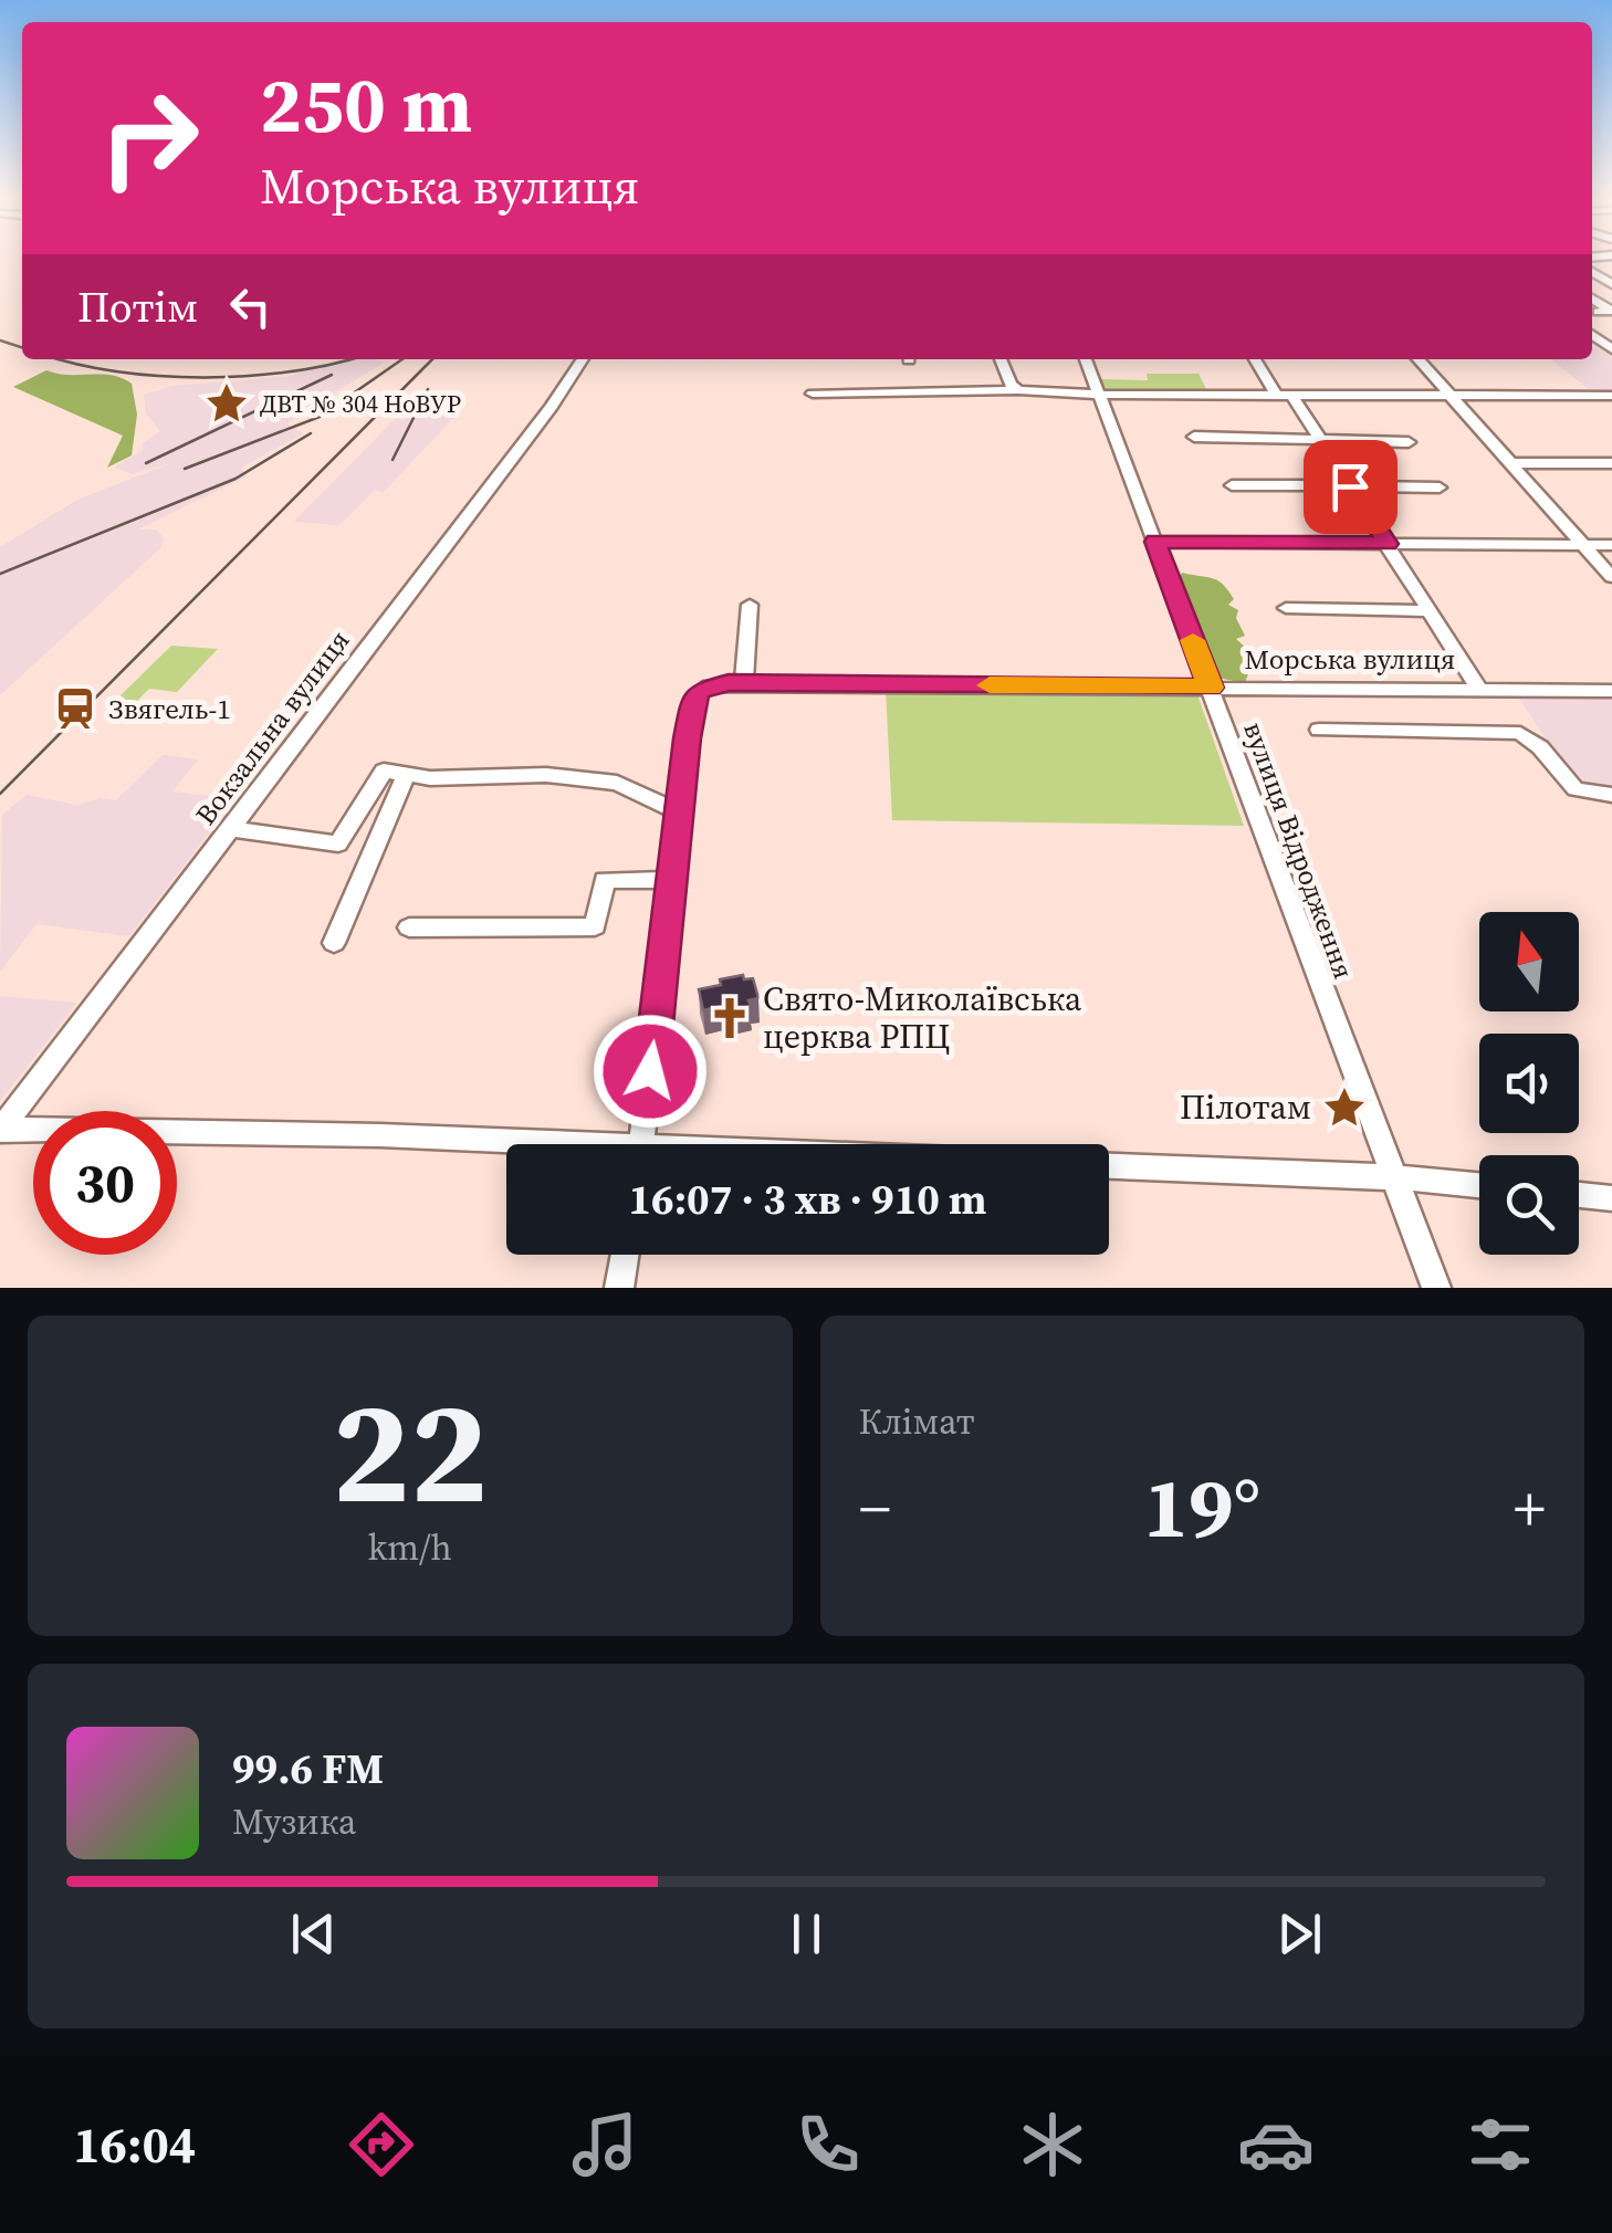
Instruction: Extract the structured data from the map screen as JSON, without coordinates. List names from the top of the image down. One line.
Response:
{"streets":{"street":["Морська вулиця","Вокзальна вулиця","вулиця Відродження"]},"crossings":[["Морська вулиця","вулиця Відродження"]],"places":{"place":["ДВТ № 304 НоВУР","Пілотам"],"station":["Звягель-1"],"church":["Свято-Миколаївська церква РПЦ"]},"north":"top","page":{"turn":["250 m","Морська вулиця"],"then":"Потім","limit":"30","trip":"16:07 · 3 хв · 910 m","tile":[["22","km/h"],"Клімат"],"heat":["−","19°","+"],"song":["99.6 FM","Музика"],"tabs":"16:04"}}
